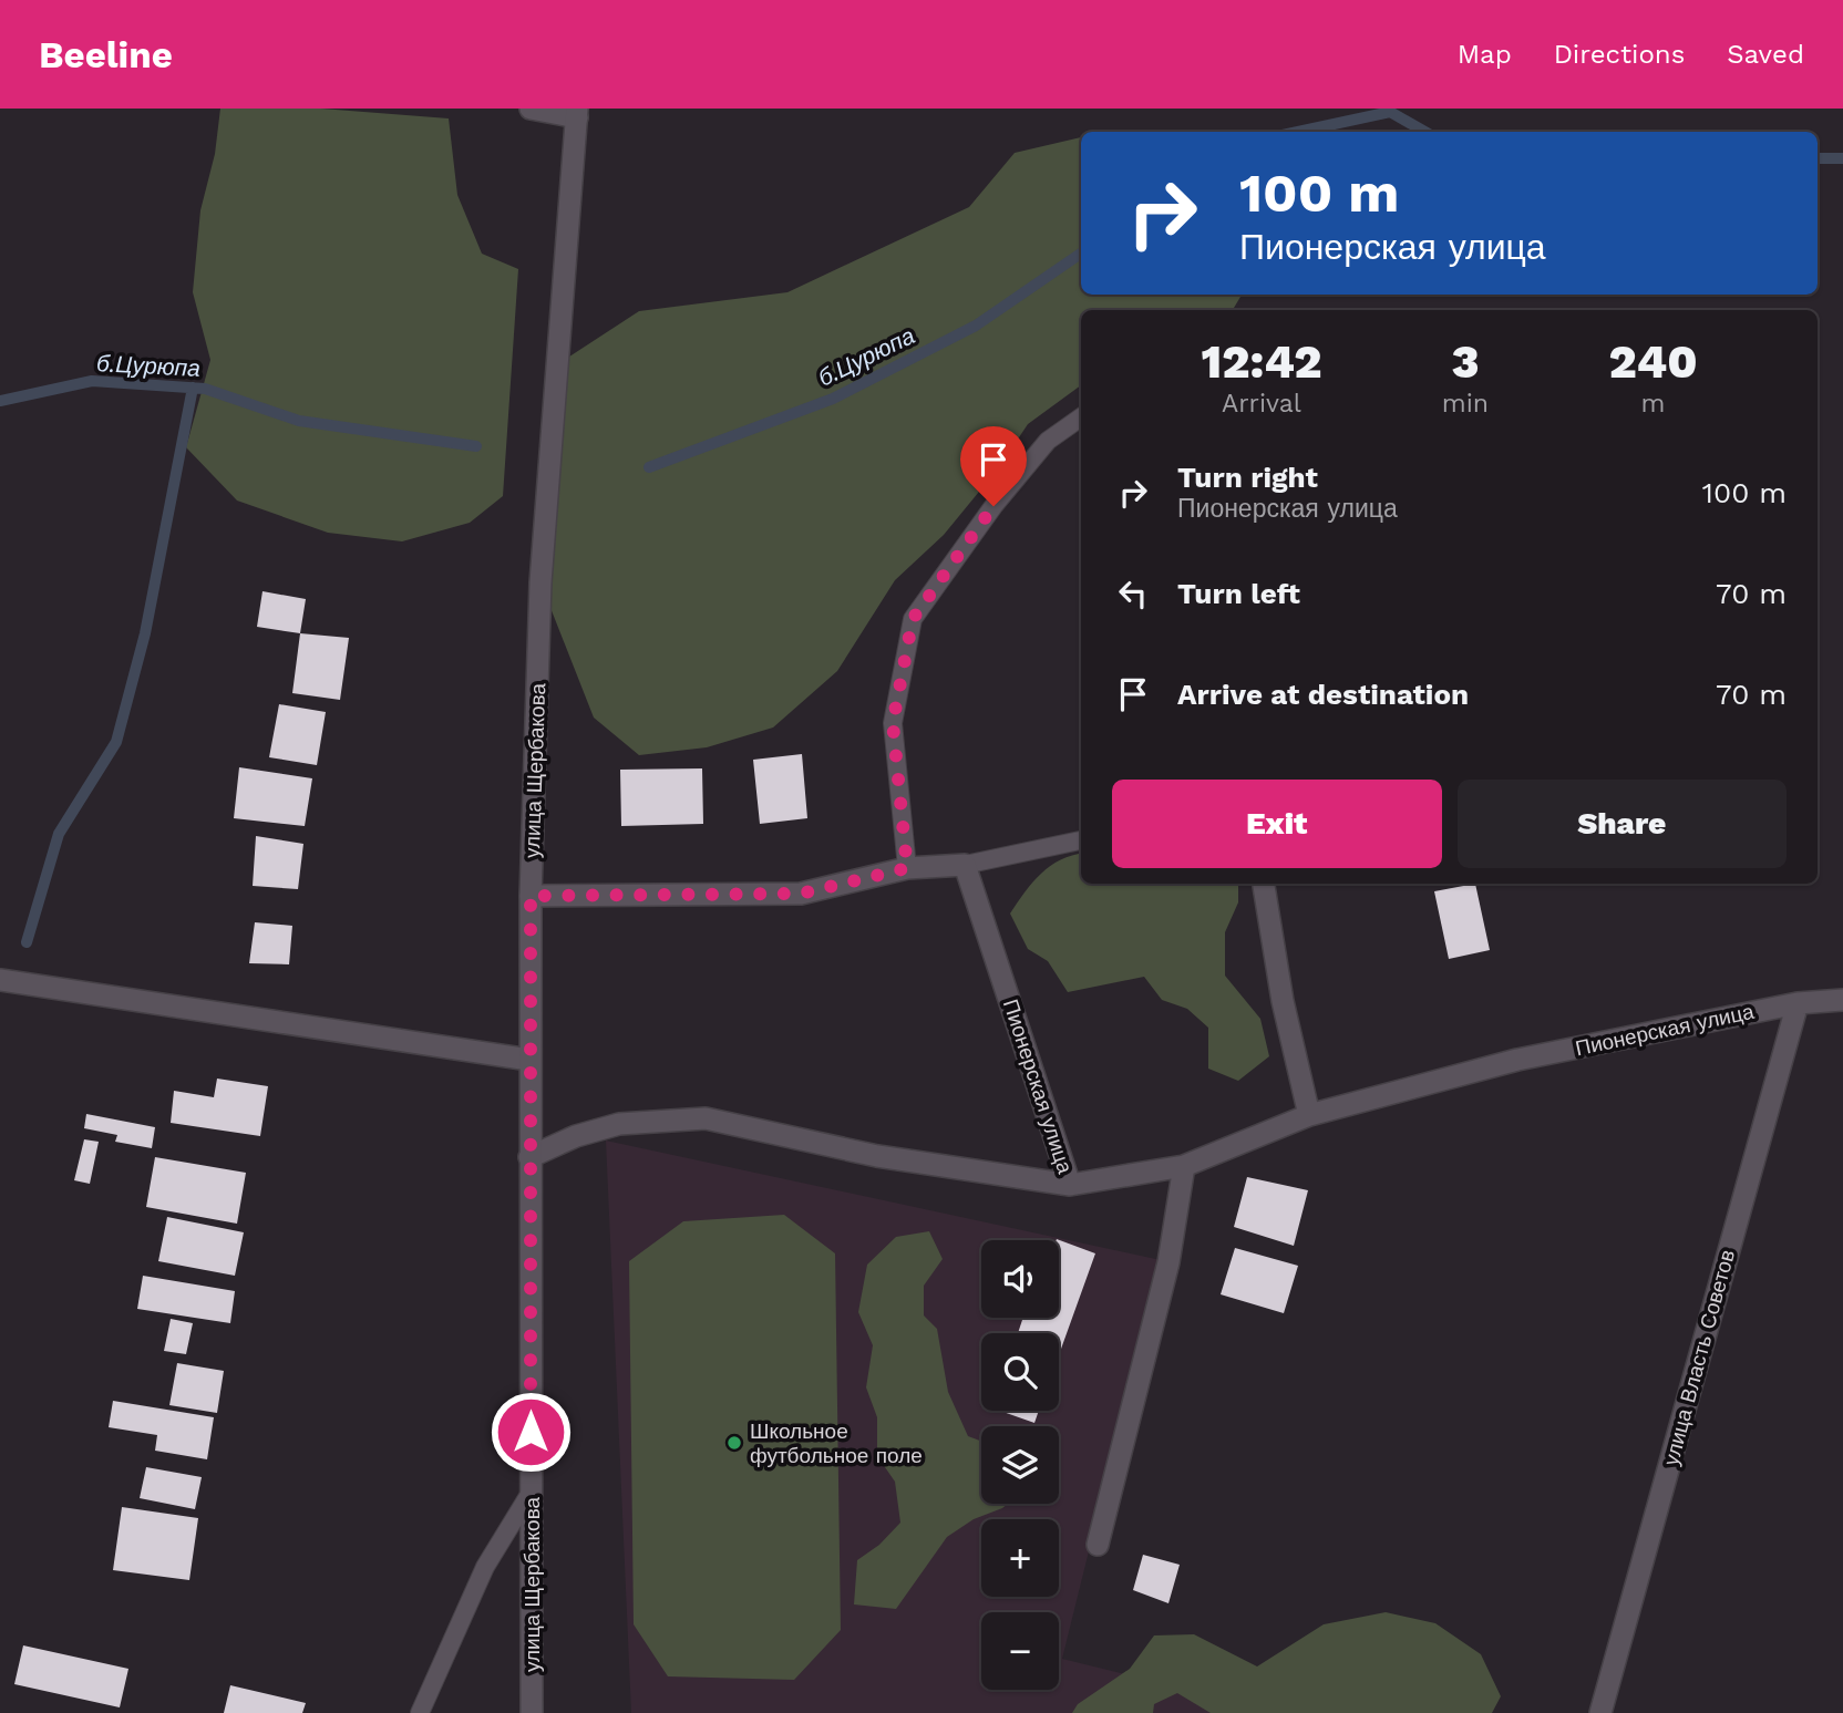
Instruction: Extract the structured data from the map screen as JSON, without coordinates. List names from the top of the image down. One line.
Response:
{"streets":{"street":["улица Щербакова","Пионерская улица","улица Власть Советов"]},"crossings":[["Пионерская улица","улица Власть Советов"]],"water":["б.Цурюпа"],"places":["Школьное футбольное поле"],"page":{"header":"Beeline","nav":["Map","Directions","Saved"],"turn":["100 m","Пионерская улица"],"eta":["12:42","Arrival","3","min","240","m"],"list":[{"name":"Turn right","note":"Пионерская улица","value":"100 m"},{"name":"Turn left","value":"70 m"},{"name":"Arrive at destination","value":"70 m"}],"buttons":["Exit","Share"],"map_buttons":["+","−"]}}
